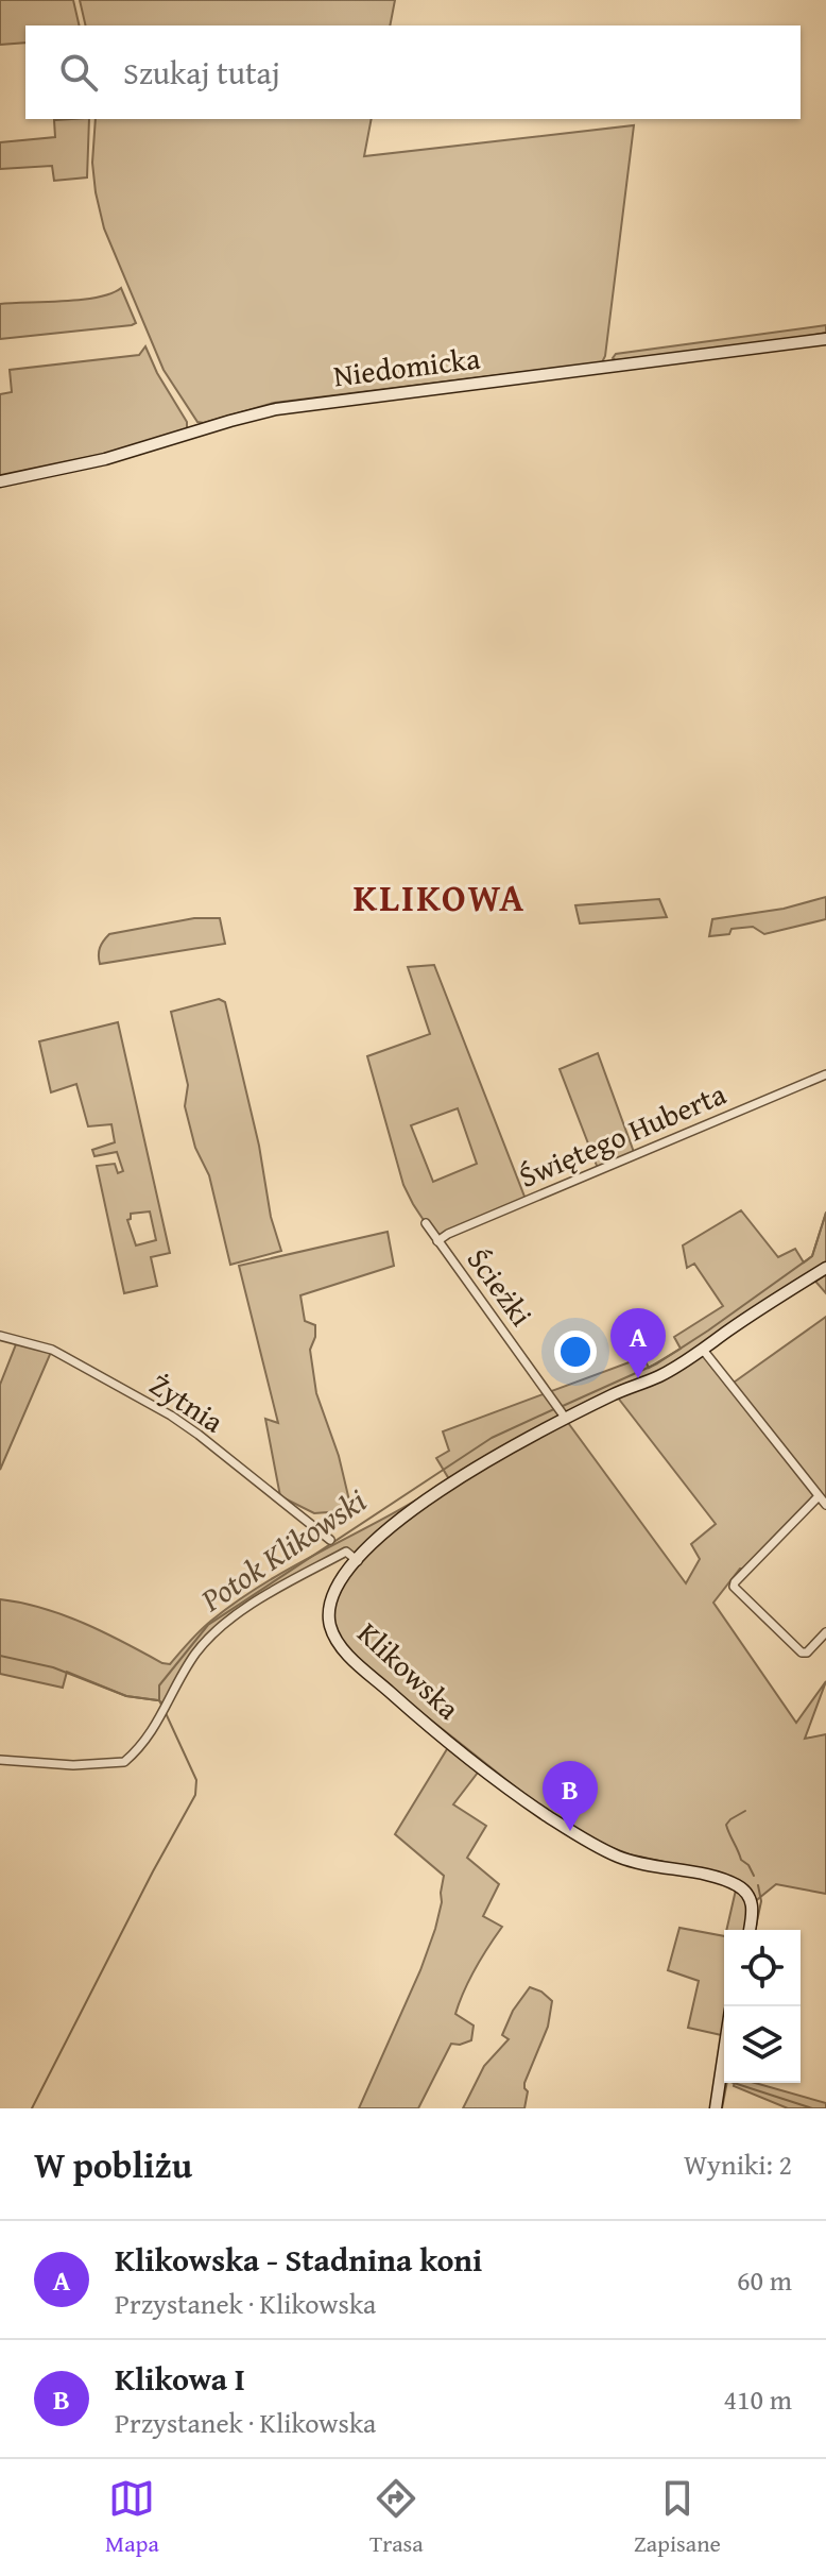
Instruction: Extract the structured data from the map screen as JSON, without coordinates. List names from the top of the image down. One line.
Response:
{"streets":{"street":["Niedomicka","Świętego Huberta","Ścieżki","Żytnia","Klikowska"]},"crossings":[["Świętego Huberta","Ścieżki"],["Ścieżki","Klikowska"]],"districts":["KLIKOWA"],"water":["Potok Klikowski"],"page":{"search":"Szukaj tutaj","pins":["A","B"],"heading":["W pobliżu","Wyniki: 2"],"list":[{"mark":"A","name":"Klikowska - Stadnina koni","note":"Przystanek · Klikowska","value":"60 m"},{"mark":"B","name":"Klikowa I","note":"Przystanek · Klikowska","value":"410 m"}],"nav":["Mapa","Trasa","Zapisane"]}}
